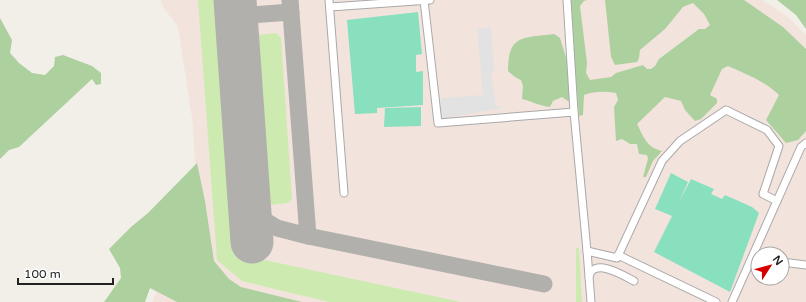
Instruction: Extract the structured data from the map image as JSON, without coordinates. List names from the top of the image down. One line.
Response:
{"scale_bar":"100 m","north":"top right"}
